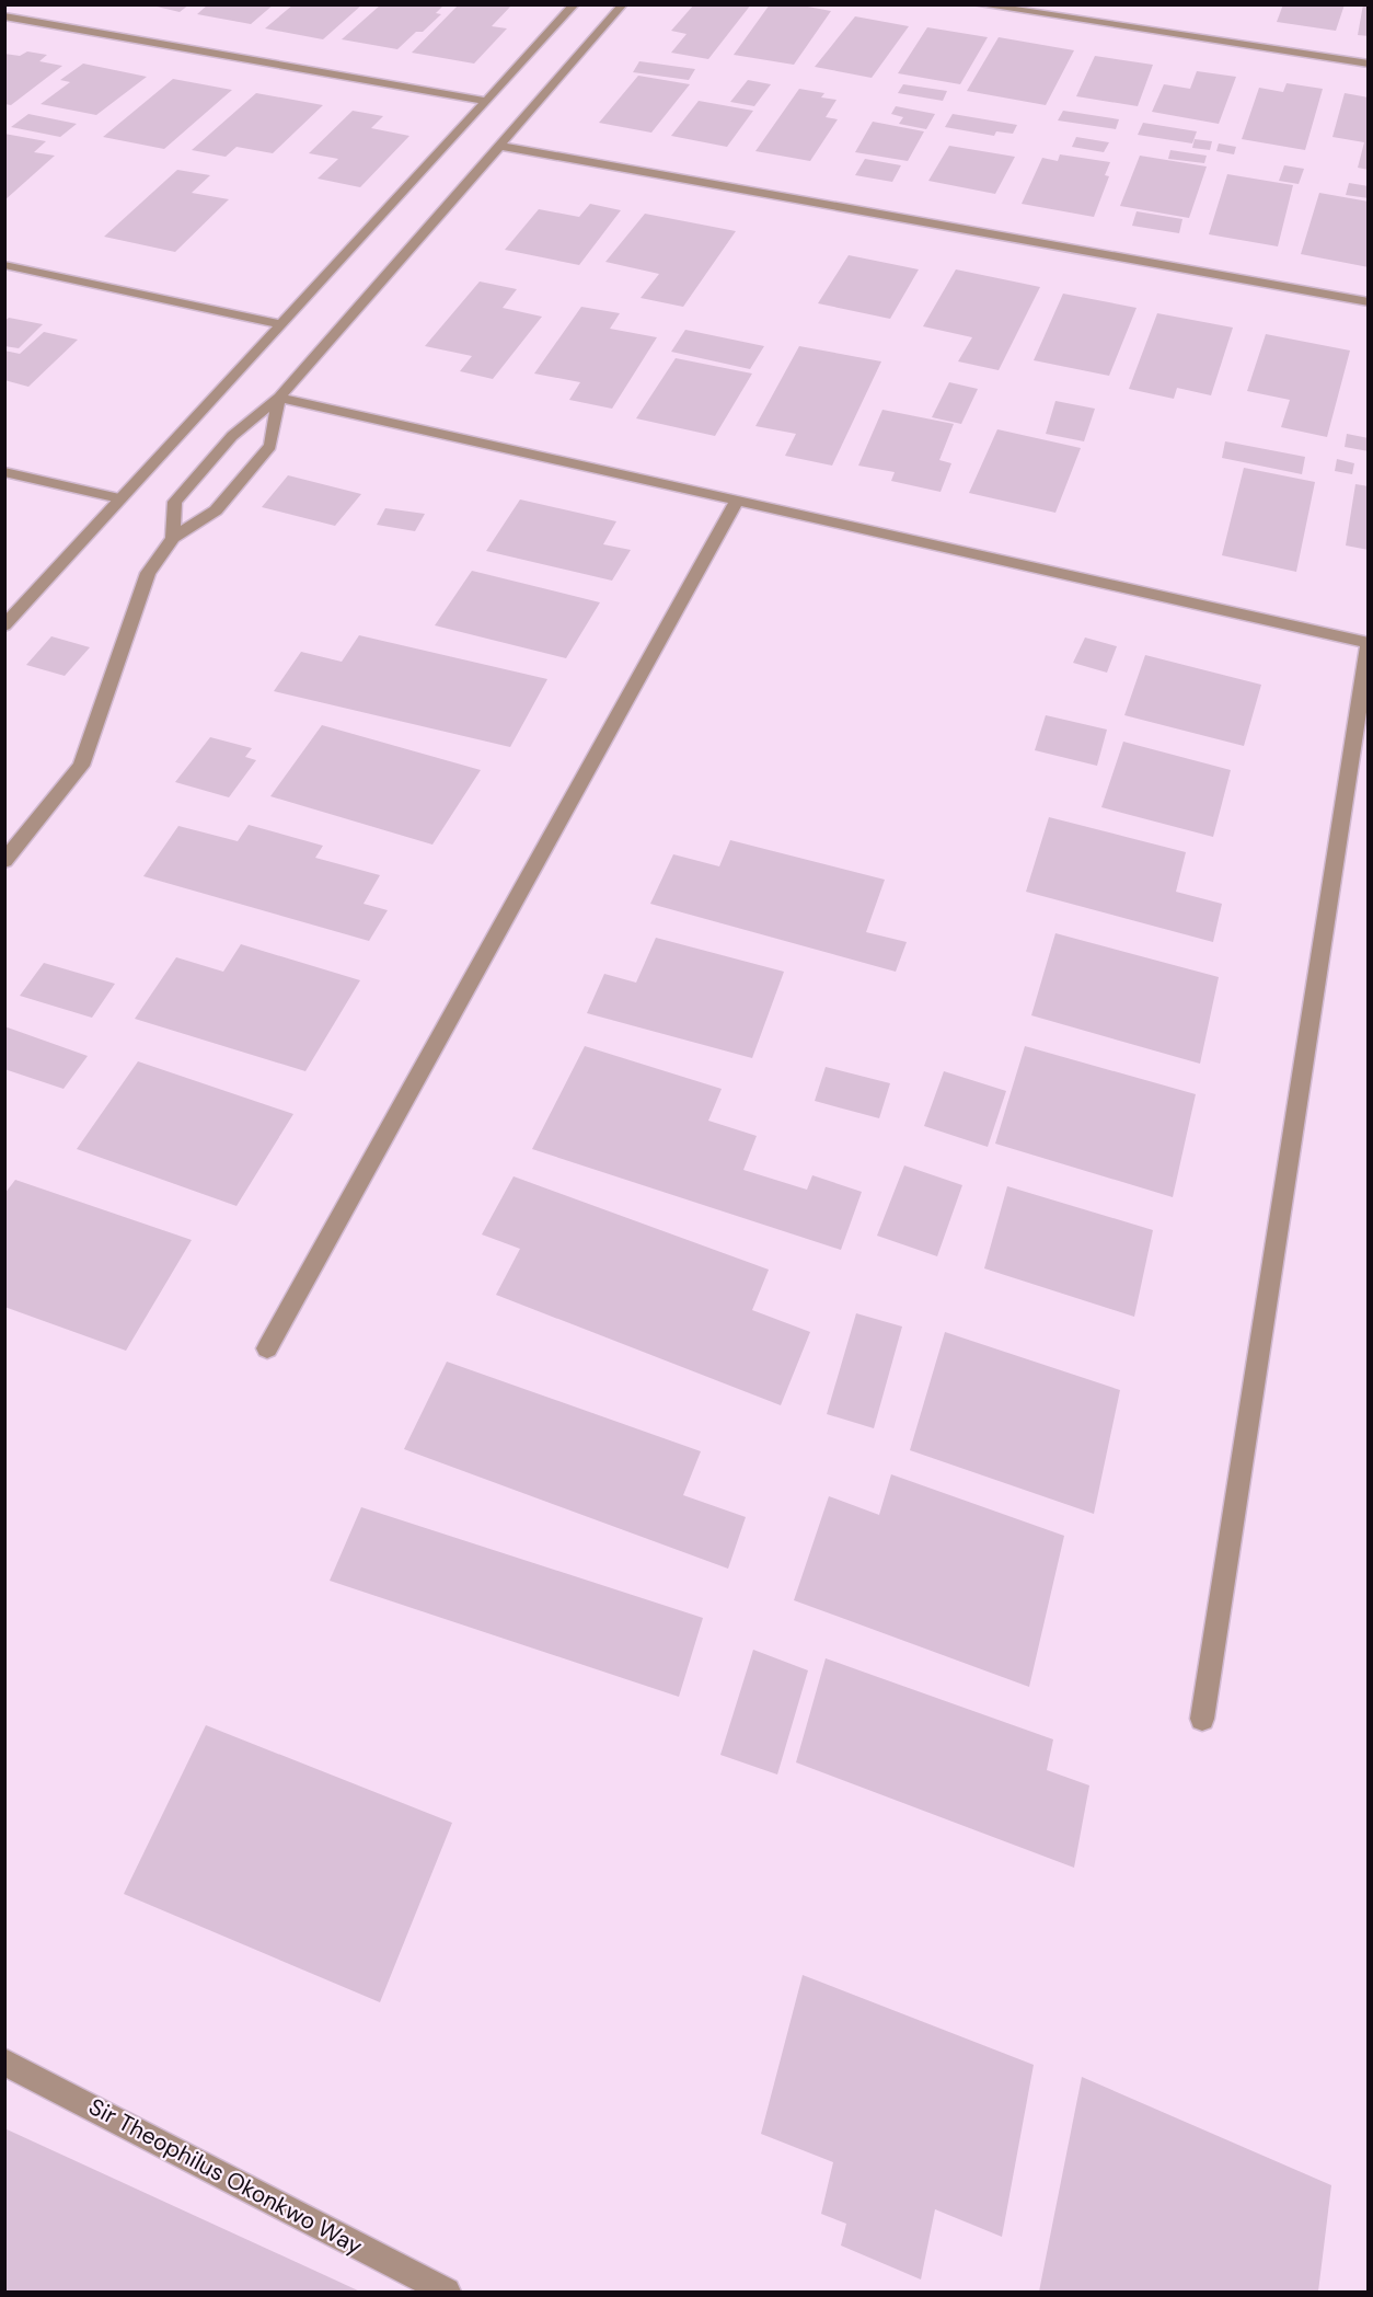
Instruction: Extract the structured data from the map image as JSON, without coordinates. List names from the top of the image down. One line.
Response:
{"streets":{"street":["Sir Theophilus Okonkwo Way"]}}
